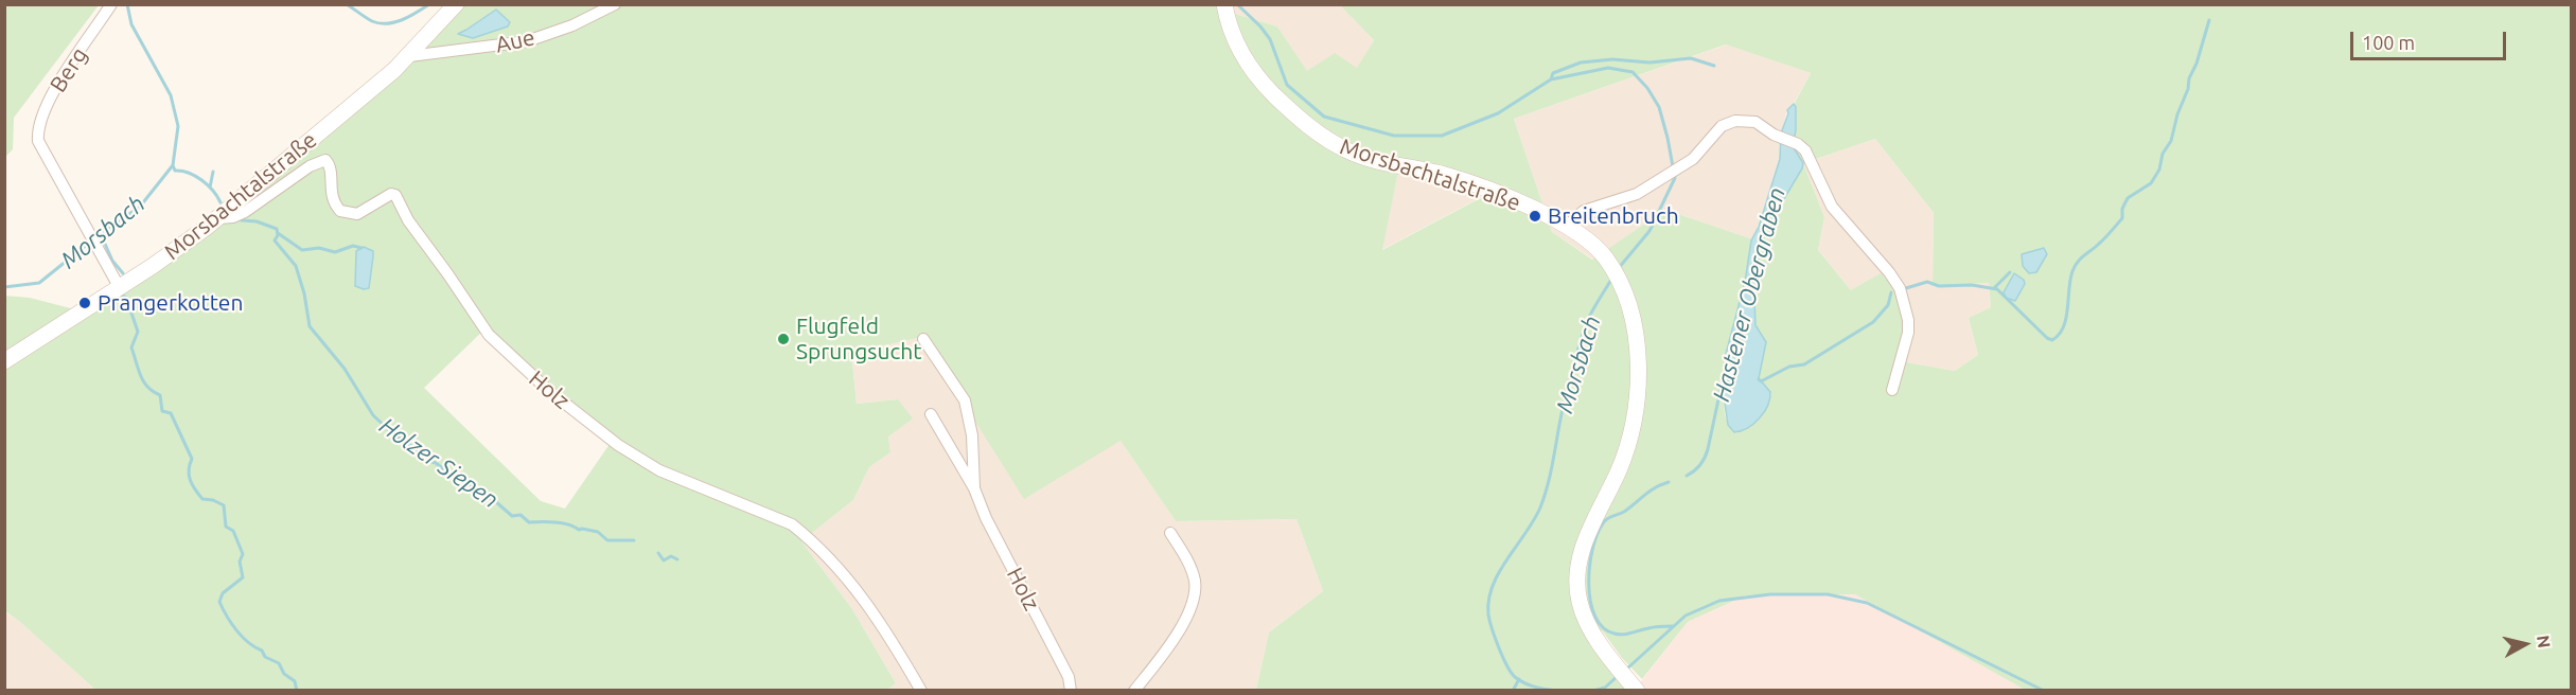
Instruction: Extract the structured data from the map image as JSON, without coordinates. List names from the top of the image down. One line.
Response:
{"streets":{"main road":["Morsbachtalstraße"],"street":["Aue","Berg","Holz"]},"crossings":[["Aue","Morsbachtalstraße"],["Berg","Morsbachtalstraße"],["Morsbachtalstraße","Holz"]],"water":["Morsbach","Hastener Obergraben","Holzer Siepen"],"places":["Breitenbruch","Prangerkotten","Flugfeld Sprungsucht"],"scale_bar":"100 m","north":"right"}
